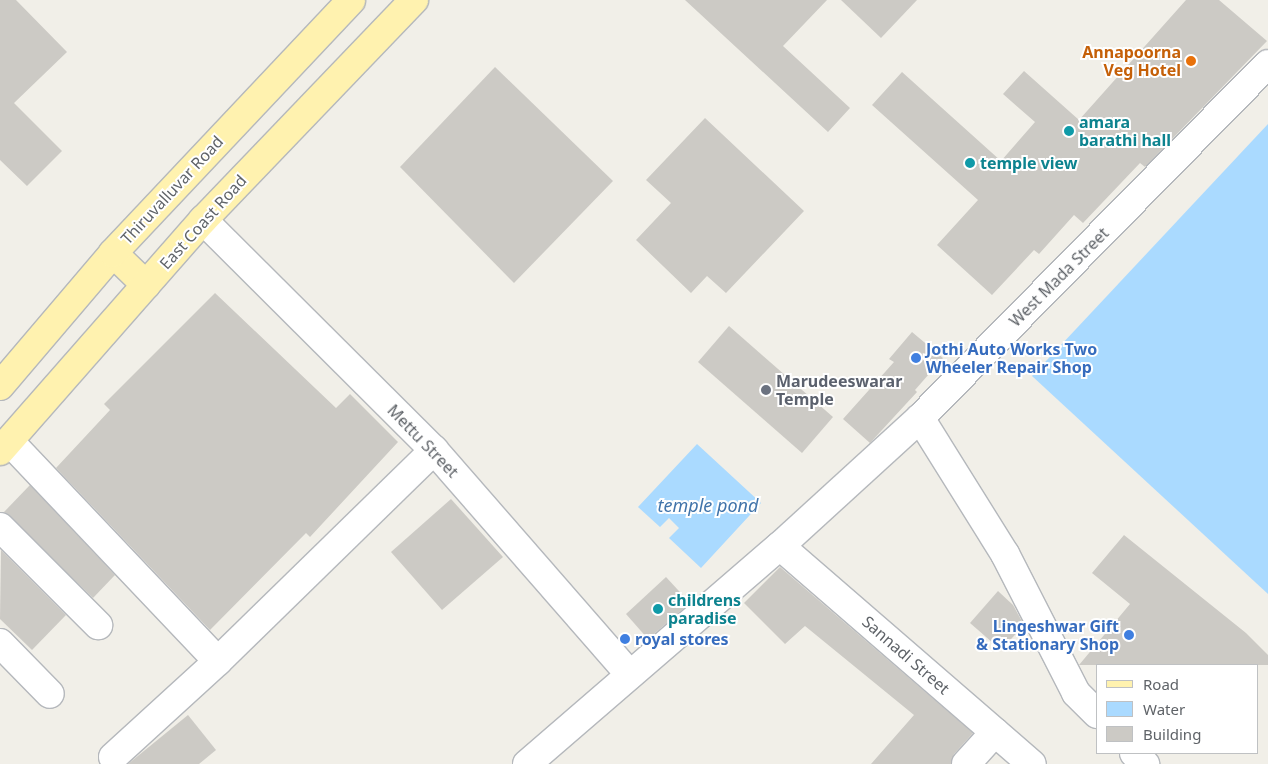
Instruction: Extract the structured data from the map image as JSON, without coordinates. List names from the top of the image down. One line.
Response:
{"streets":{"main road":["Thiruvalluvar Road","East Coast Road"],"street":["West Mada Street","Mettu Street","Sannadi Street"]},"crossings":[["East Coast Road","Mettu Street"],["West Mada Street","Mettu Street"],["West Mada Street","Sannadi Street"]],"water":["temple pond"],"places":["Annapoorna Veg Hotel","amara barathi hall","temple view","Jothi Auto Works Two Wheeler Repair Shop","Marudeeswarar Temple","childrens paradise","Lingeshwar Gift & Stationary Shop","royal stores"],"legend":["Road","Water","Building"]}
